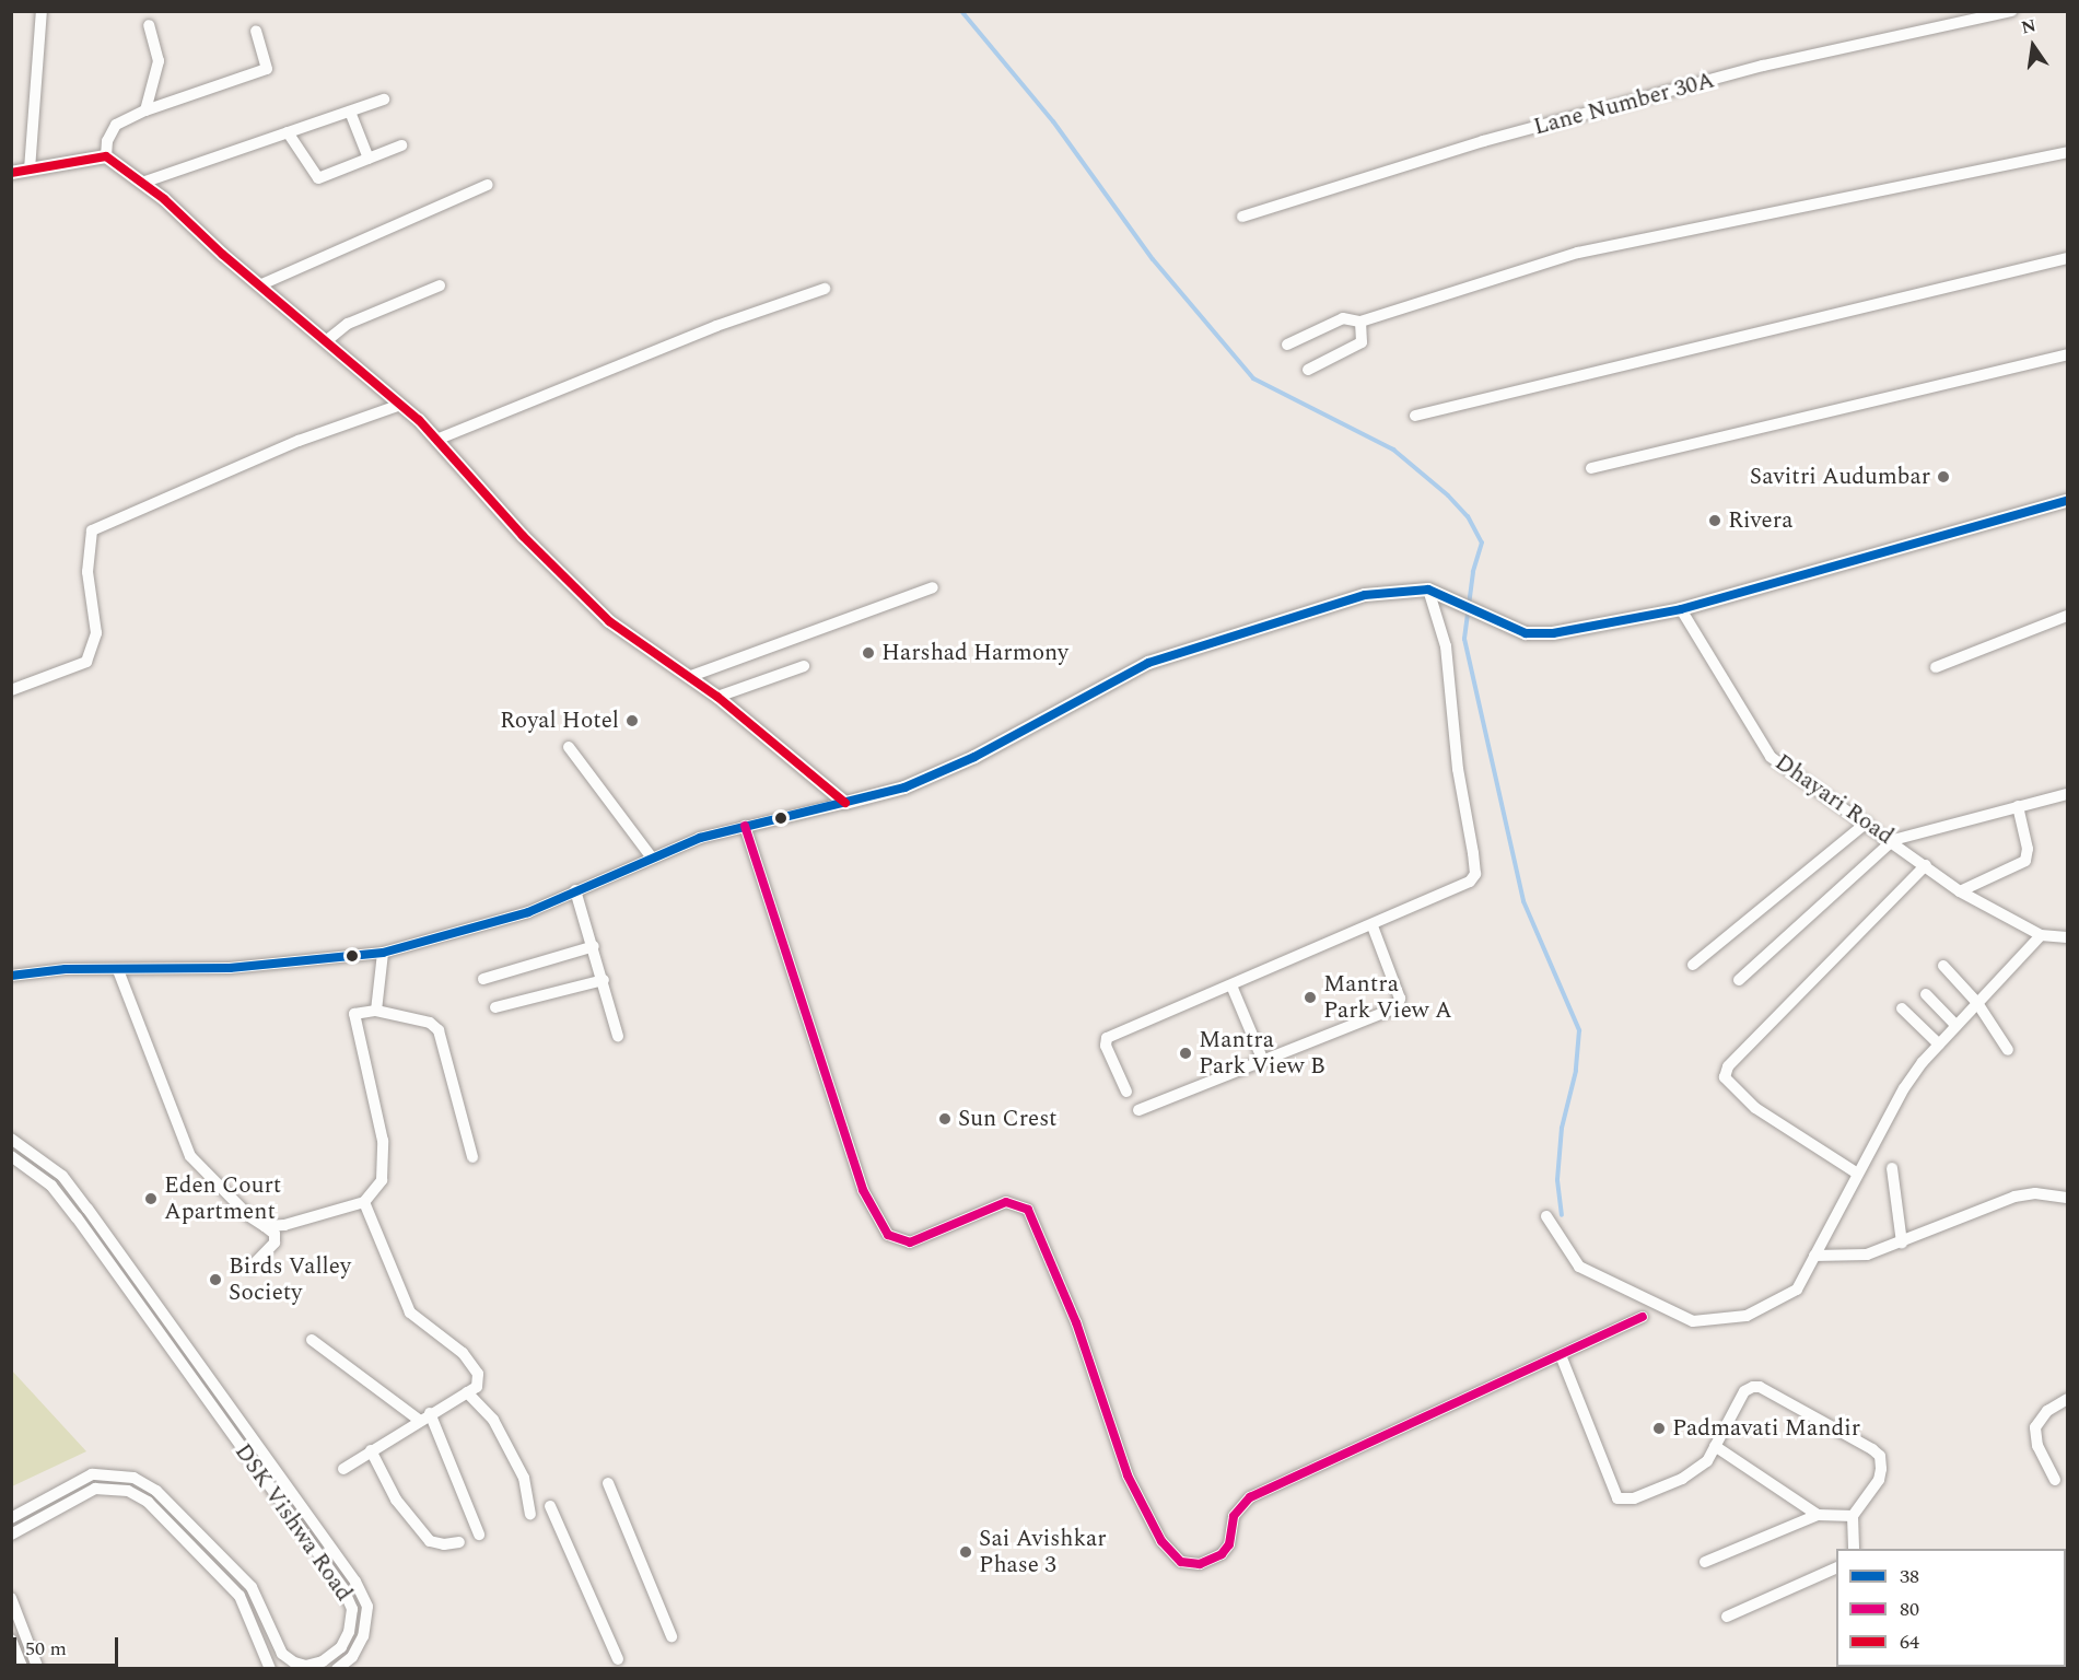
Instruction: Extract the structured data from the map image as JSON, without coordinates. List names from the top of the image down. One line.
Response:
{"streets":{"street":["Lane Number 30A","Dhayari Road","DSK Vishwa Road"]},"places":["Savitri Audumbar","Rivera","Harshad Harmony","Royal Hotel","Mantra Park View A","Mantra Park View B","Sun Crest","Eden Court Apartment","Birds Valley Society","Padmavati Mandir","Sai Avishkar Phase 3"],"lines":["transit line 64","transit line 38","transit line 80"],"legend":["38","80","64"],"scale_bar":"50 m","north":"top"}
